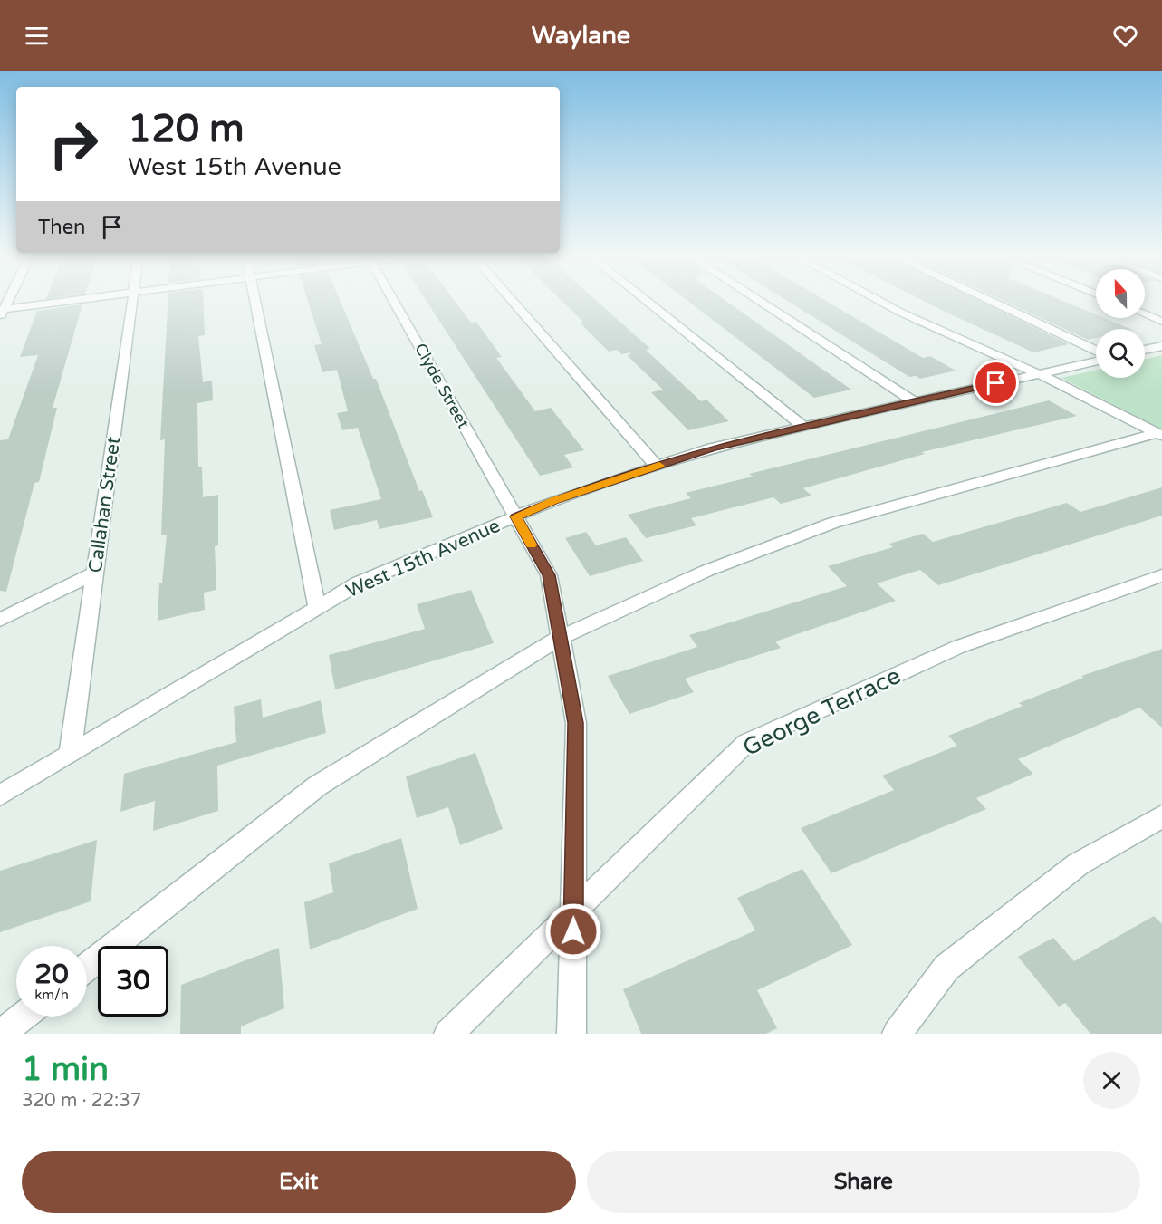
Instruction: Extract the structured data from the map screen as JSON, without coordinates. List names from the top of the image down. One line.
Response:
{"streets":{"street":["Clyde Street","Callahan Street","West 15th Avenue","George Terrace"]},"crossings":[["Clyde Street","West 15th Avenue"],["Clyde Street","George Terrace"],["Callahan Street","West 15th Avenue"]],"north":"top","page":{"header":"Waylane","turn":["120 m","West 15th Avenue"],"then":"Then","speed":"20 km/h","limit":"30","heading":["1 min","320 m · 22:37"],"buttons":["Exit","Share"]}}
